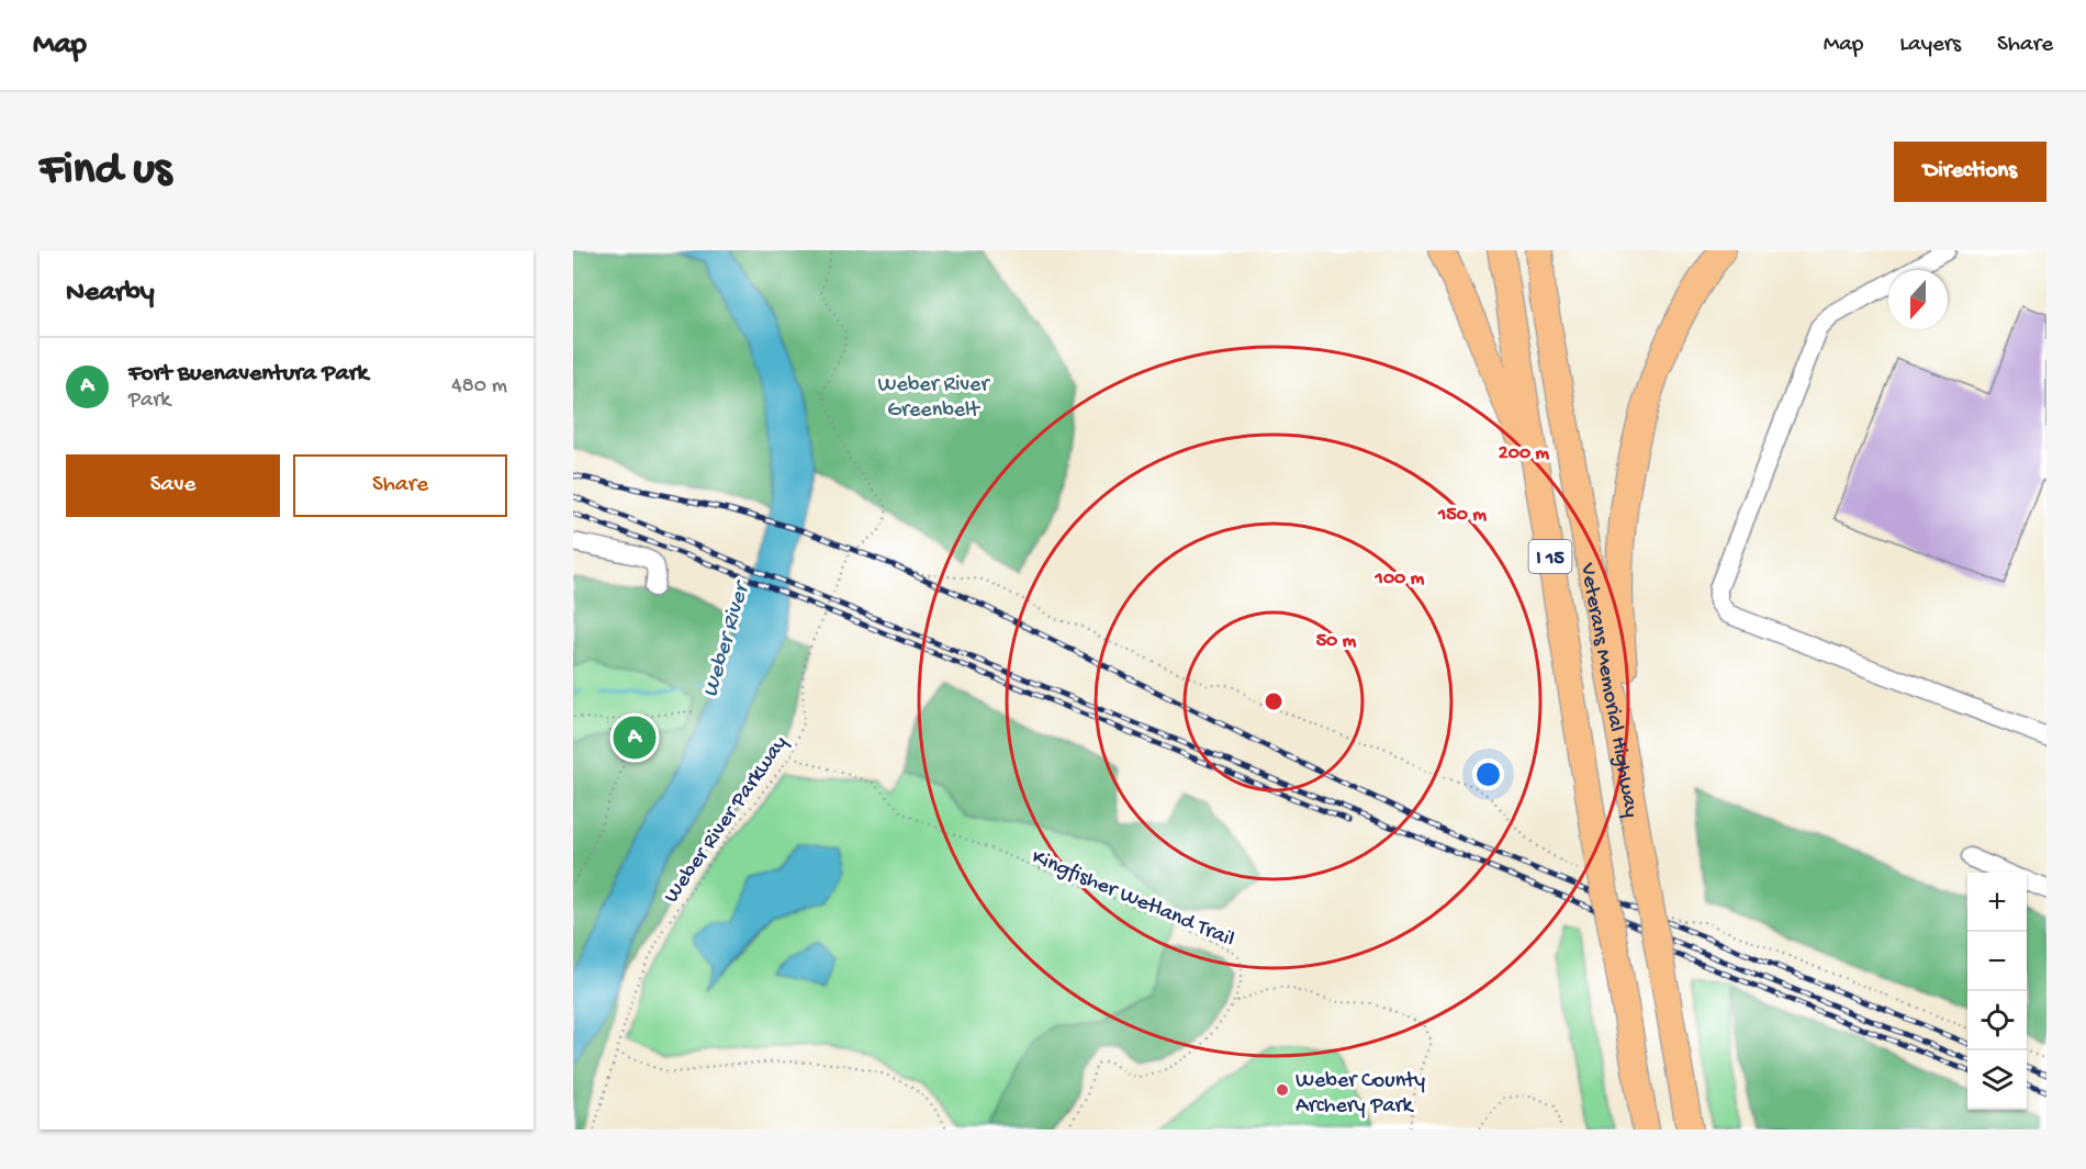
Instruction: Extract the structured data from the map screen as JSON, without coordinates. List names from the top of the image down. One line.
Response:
{"streets":{"highway":["I 15","Veterans Memorial Highway"],"path":["Weber River Parkway","Kingfisher Wetland Trail"]},"crossings":[["Weber River Parkway","Kingfisher Wetland Trail"]],"water":["Weber River"],"parks":["Weber River Greenbelt"],"places":["Weber County Archery Park"],"north":"bottom","page":{"header":"Map","nav":["Map","Layers","Share"],"buttons":["Directions",["Save","Share"]],"title":"Find us","heading":"Nearby","list":[{"mark":"A","name":"Fort Buenaventura Park","note":"Park","value":"480 m"}],"pins":"A","map_buttons":["+","−"]},"rings":["200 m","150 m","100 m","50 m"]}
